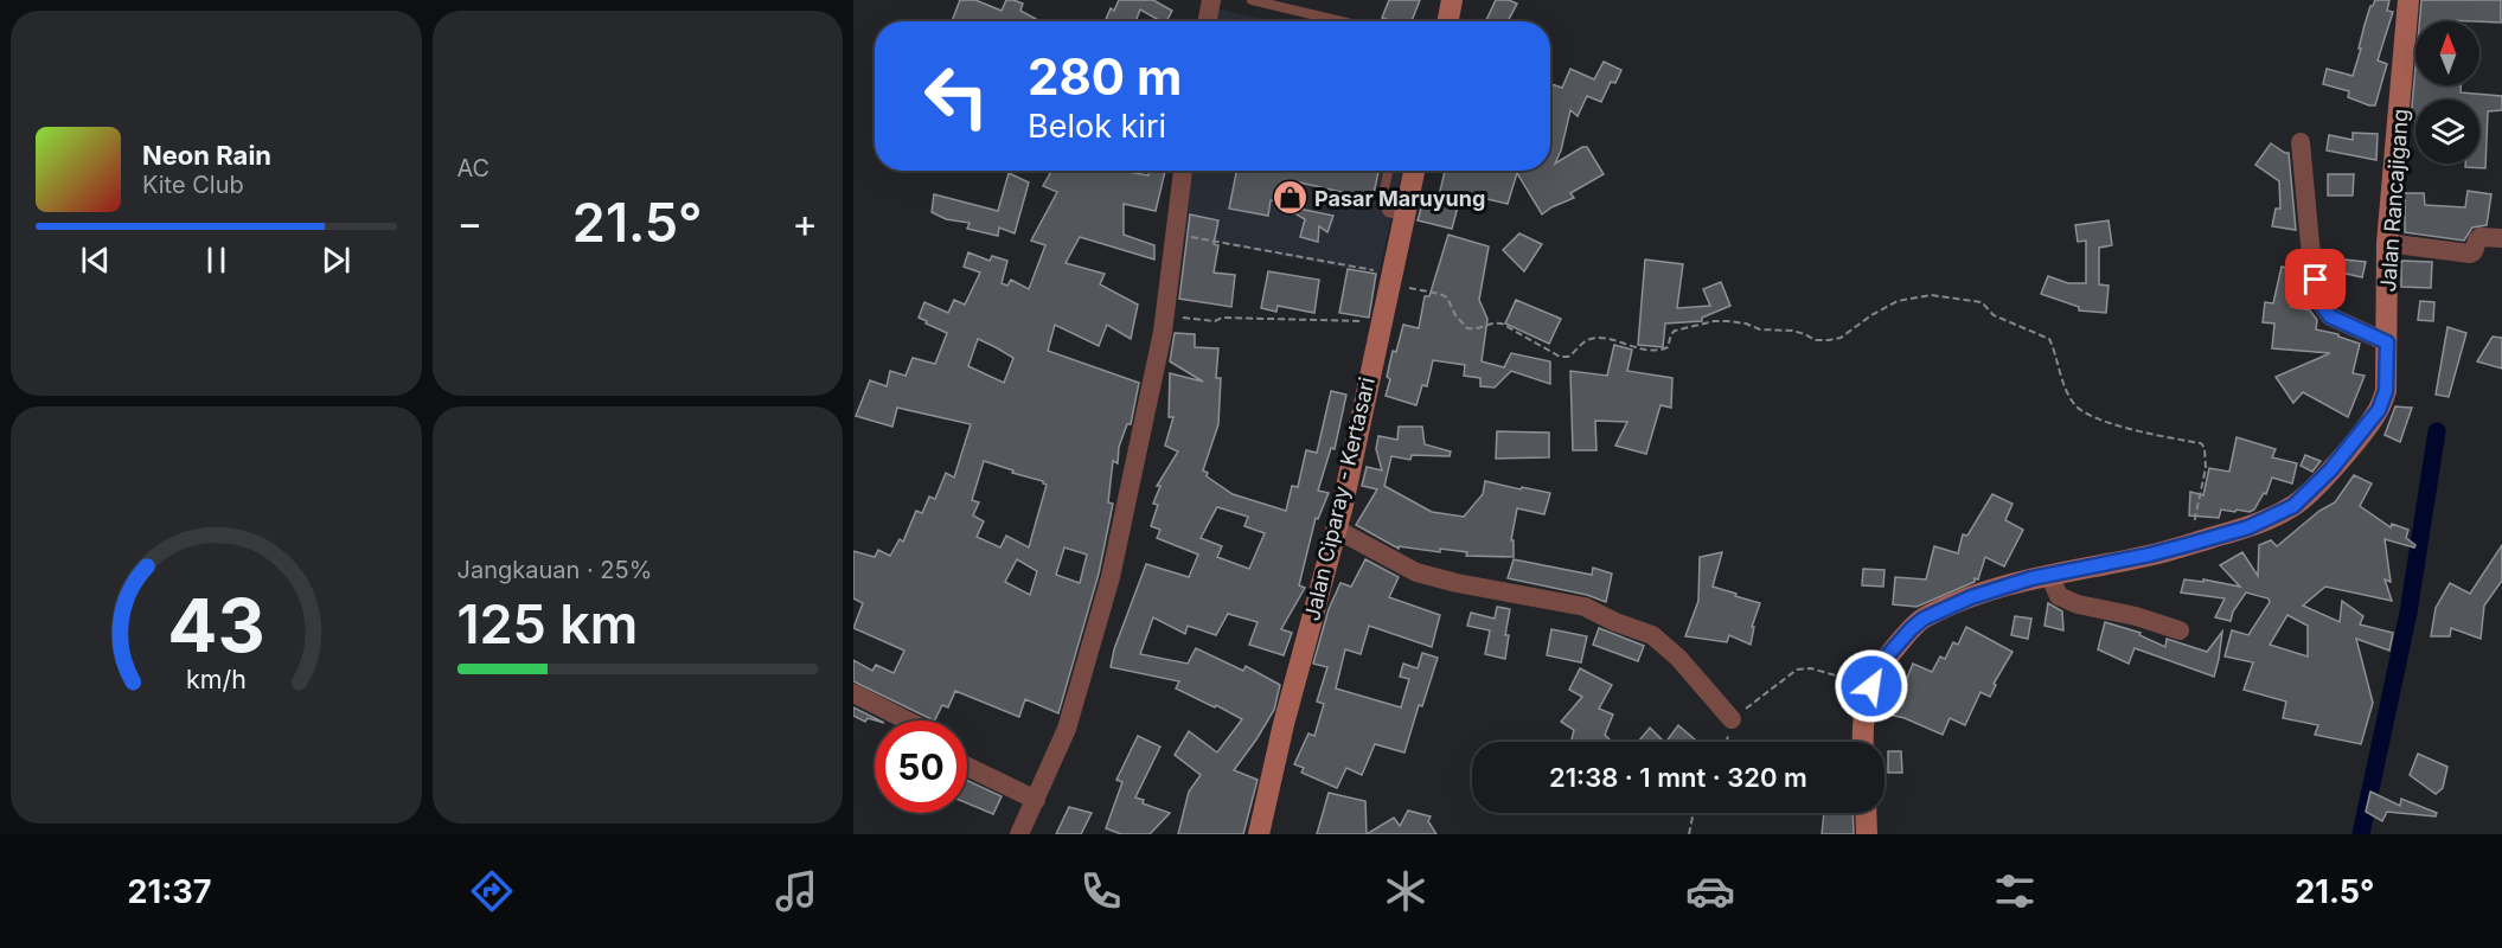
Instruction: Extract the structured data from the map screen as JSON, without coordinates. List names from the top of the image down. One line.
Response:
{"streets":{"main road":["Jalan Rancajigang","Jalan Ciparay - Kertasari"]},"places":{"shop":["Pasar Maruyung"]},"north":"top","page":{"tile":["AC",["Jangkauan · 25%","125 km"]],"turn":["280 m","Belok kiri"],"song":["Neon Rain","Kite Club"],"heat":["−","21.5°","+"],"limit":"50","trip":"21:38 · 1 mnt · 320 m","tabs":["21:37","21.5°"],"gauge":["43","km/h"]}}
